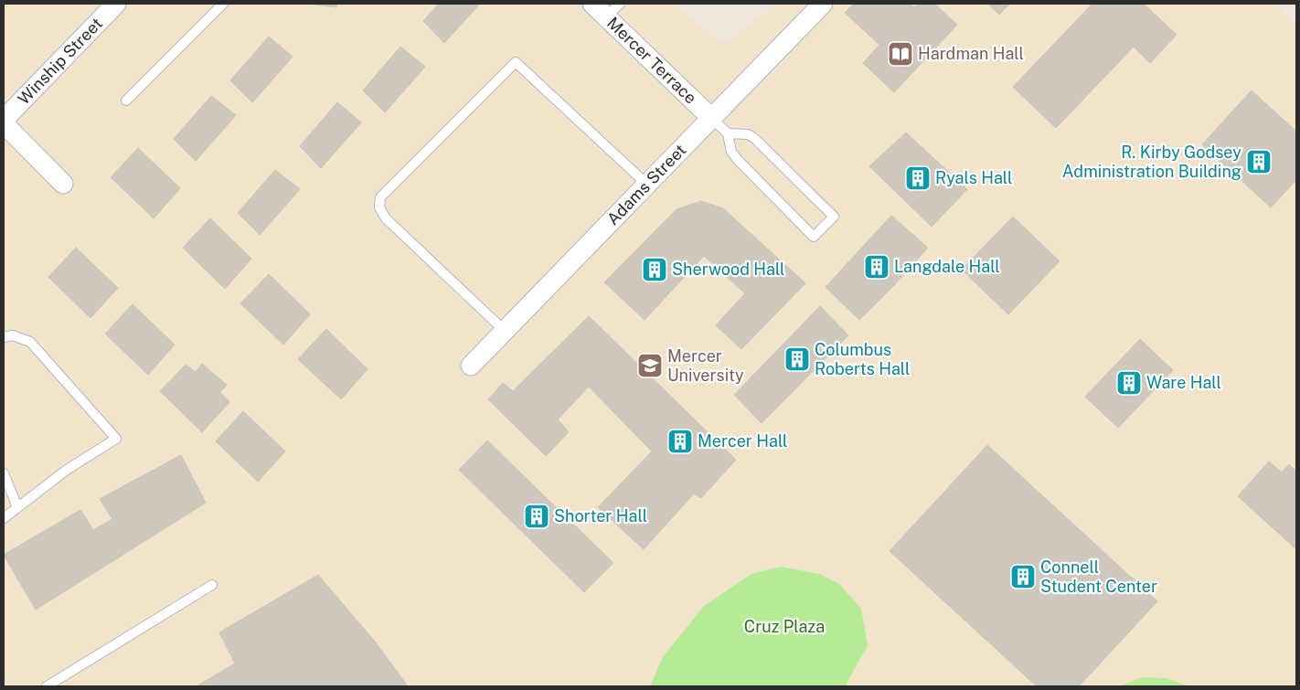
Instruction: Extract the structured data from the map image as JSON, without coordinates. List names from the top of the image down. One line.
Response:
{"streets":{"street":["Mercer Terrace","Winship Street","Adams Street"]},"crossings":[["Mercer Terrace","Adams Street"]],"parks":["Cruz Plaza"],"places":{"library":["Hardman Hall"],"building":["R. Kirby Godsey Administration Building","Ryals Hall","Langdale Hall","Sherwood Hall","Columbus Roberts Hall","Ware Hall","Mercer Hall","Shorter Hall","Connell Student Center"],"school or university":["Mercer University"]}}
